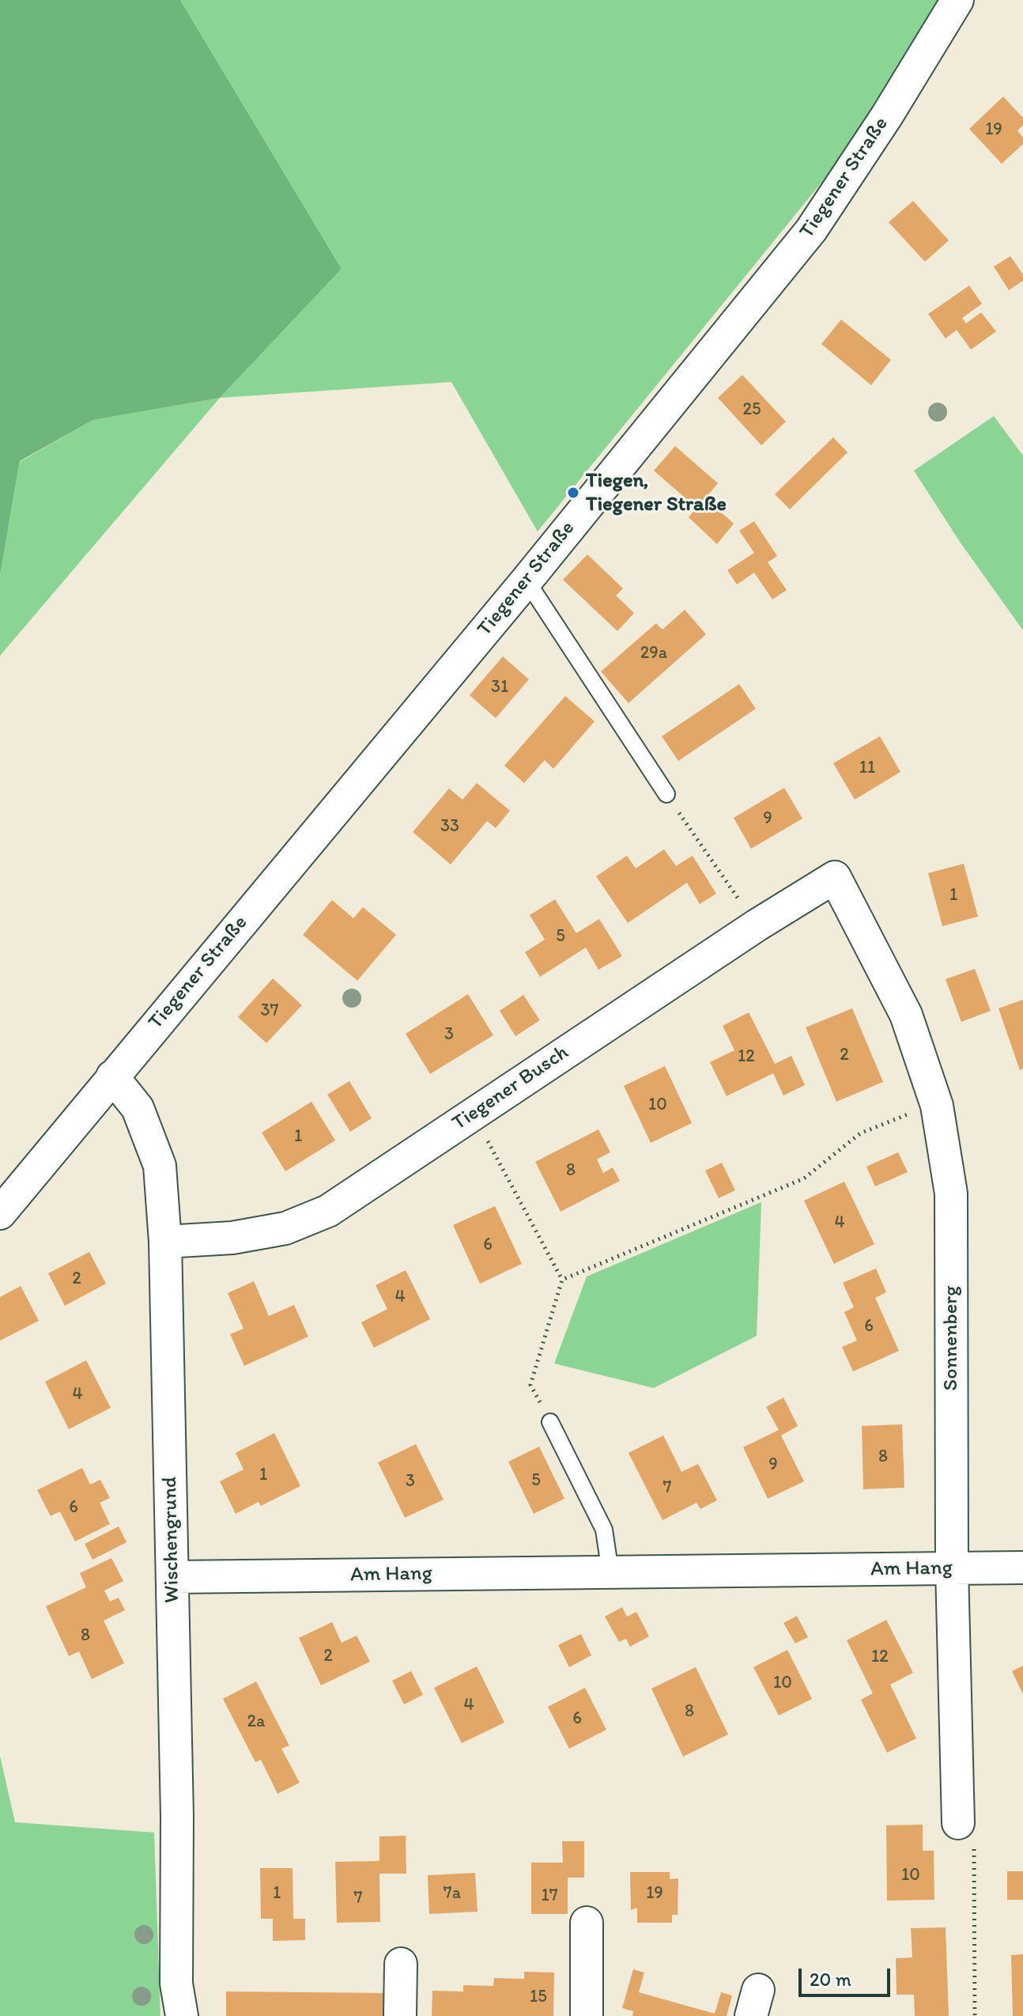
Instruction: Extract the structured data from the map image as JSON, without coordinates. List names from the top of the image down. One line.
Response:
{"streets":{"street":["Tiegener Straße","Tiegener Busch","Sonnenberg","Wischengrund","Am Hang"]},"crossings":[["Tiegener Straße","Wischengrund"],["Tiegener Busch","Sonnenberg"],["Tiegener Busch","Wischengrund"],["Sonnenberg","Am Hang"],["Wischengrund","Am Hang"]],"places":["Tiegen, Tiegener Straße"],"house_numbers":["19","25","29a","31","11","9","33","1","5","37","3","2","12","10","1","8","4","6","2","4","6","4","8","9","1","5","3","7","6","8","2","12","10","4","8","6","2a","10","1","7a","19","17","7","15"],"scale_bar":"20 m"}
